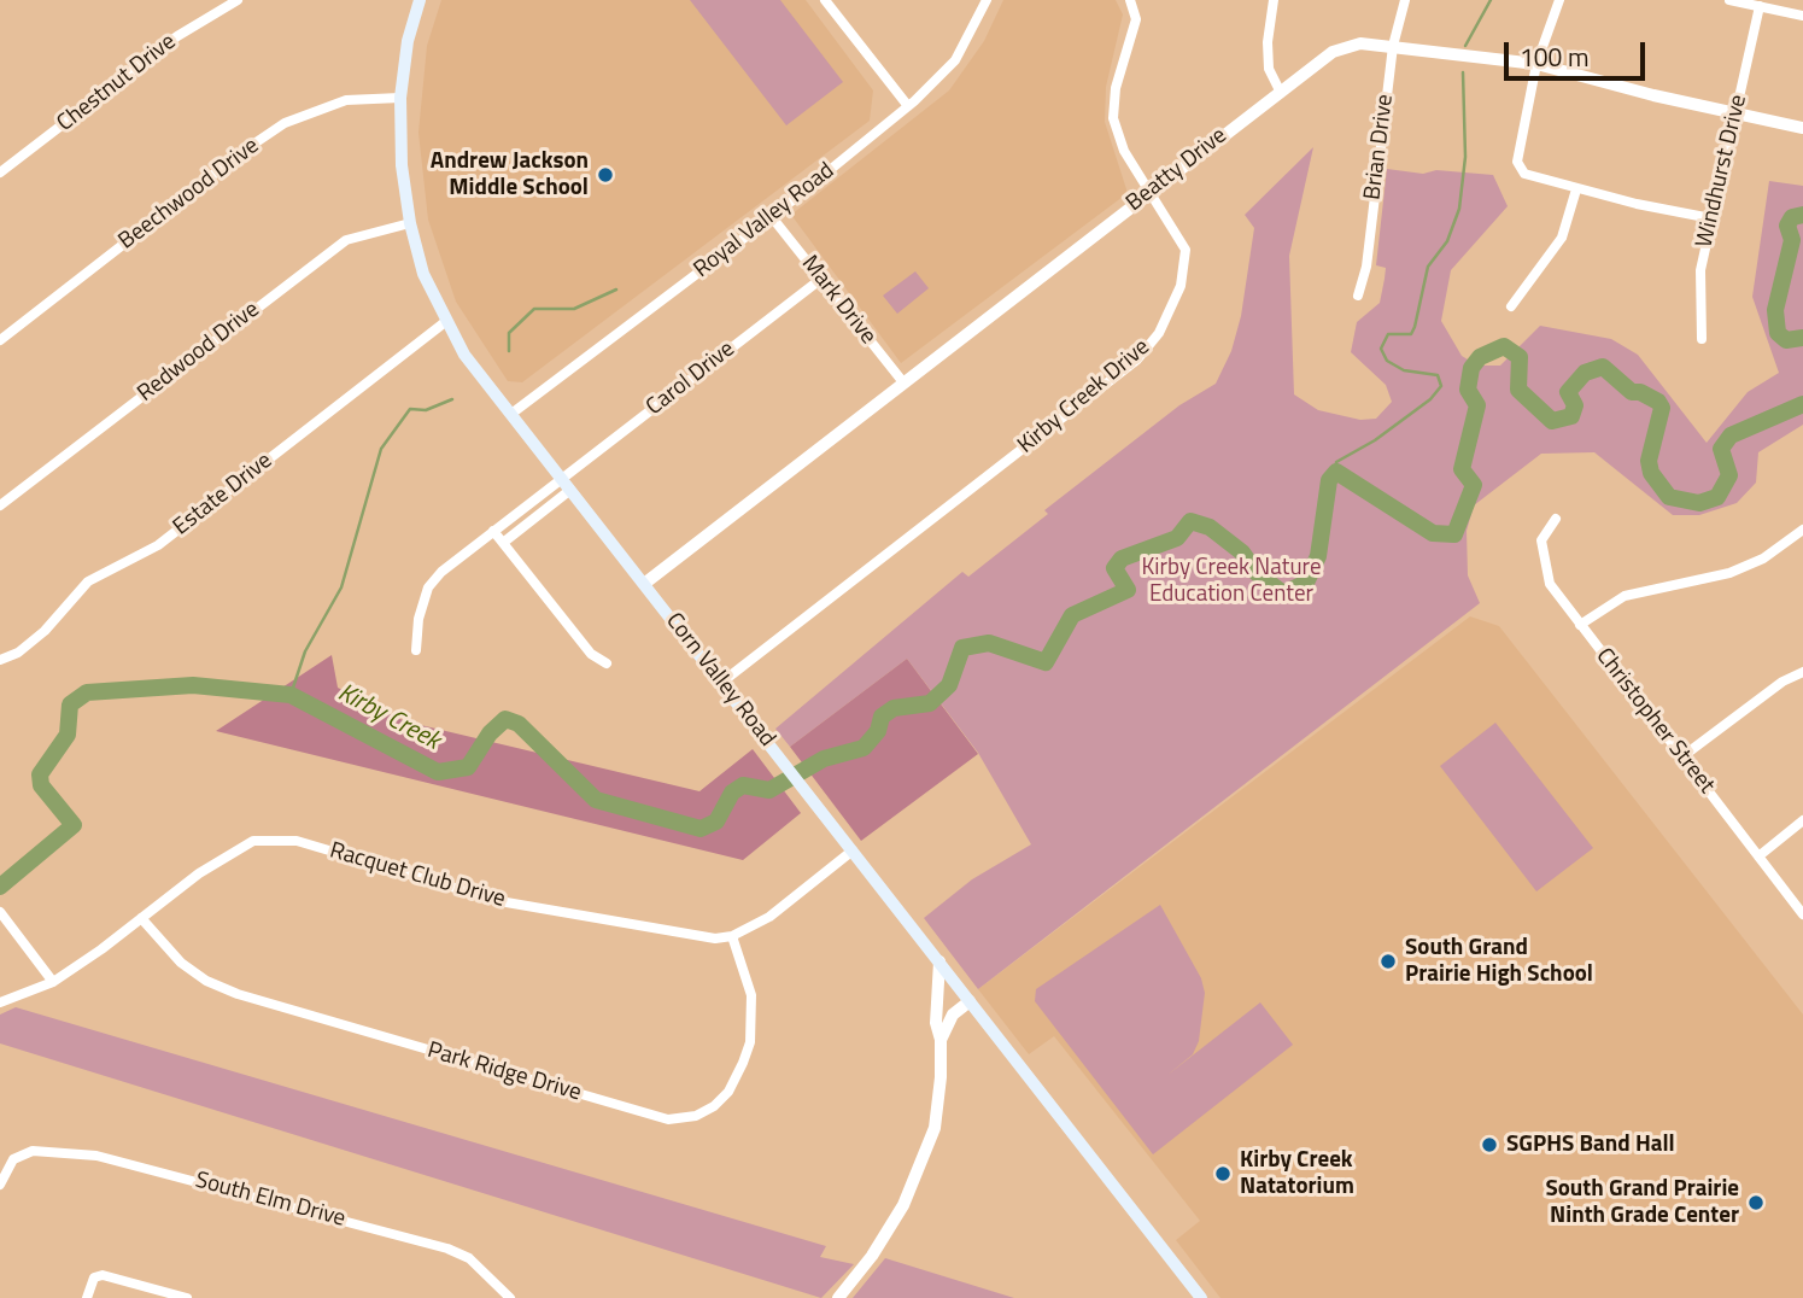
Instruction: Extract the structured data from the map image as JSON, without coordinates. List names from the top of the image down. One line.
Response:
{"streets":{"main road":["Corn Valley Road"],"street":["Chestnut Drive","Brian Drive","Beatty Drive","Windhurst Drive","Beechwood Drive","Royal Valley Road","Mark Drive","Redwood Drive","Carol Drive","Kirby Creek Drive","Estate Drive","Christopher Street","Racquet Club Drive","Park Ridge Drive","South Elm Drive"]},"crossings":[["Brian Drive","Beatty Drive"],["Beatty Drive","Windhurst Drive"],["Beatty Drive","Mark Drive"],["Beatty Drive","Kirby Creek Drive"],["Beatty Drive","Corn Valley Road"],["Beechwood Drive","Corn Valley Road"],["Royal Valley Road","Mark Drive"],["Royal Valley Road","Corn Valley Road"],["Mark Drive","Carol Drive"],["Redwood Drive","Corn Valley Road"],["Carol Drive","Corn Valley Road"],["Kirby Creek Drive","Corn Valley Road"],["Estate Drive","Corn Valley Road"],["Corn Valley Road","Racquet Club Drive"],["Racquet Club Drive","Park Ridge Drive"]],"water":["Kirby Creek"],"parks":["Kirby Creek Nature Education Center"],"places":["Andrew Jackson Middle School","South Grand Prairie High School","SGPHS Band Hall","Kirby Creek Natatorium","South Grand Prairie Ninth Grade Center"],"scale_bar":"100 m"}
